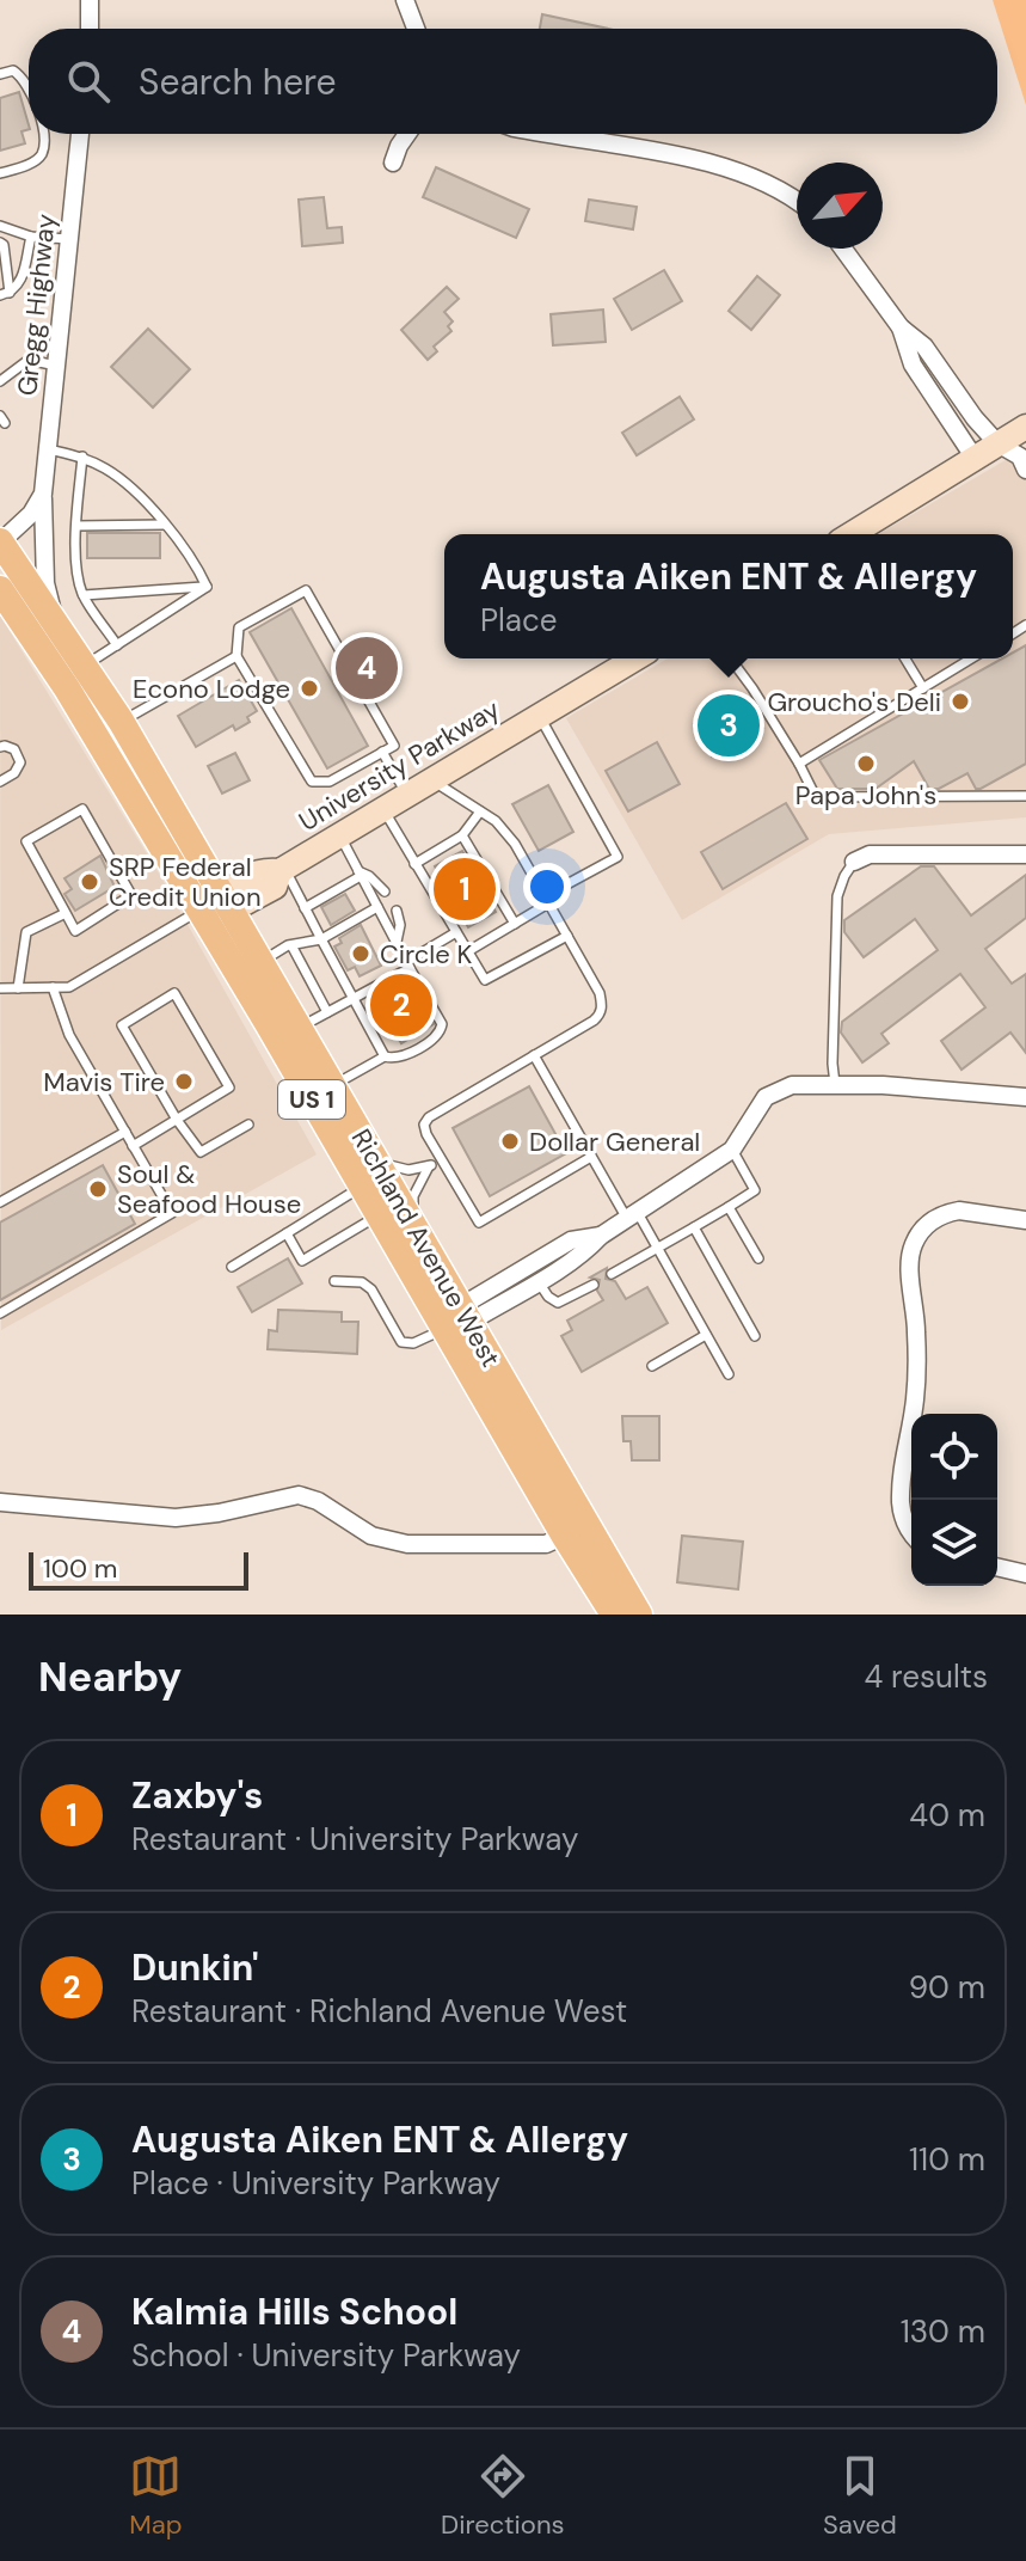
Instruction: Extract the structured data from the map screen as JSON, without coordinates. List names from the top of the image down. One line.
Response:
{"streets":{"main road":["US 1","Richland Avenue West"],"street":["Gregg Highway","University Parkway"]},"crossings":[["Gregg Highway","Richland Avenue West"],["University Parkway","Richland Avenue West"]],"places":["Econo Lodge","Groucho's Deli","Papa John's","SRP Federal Credit Union","Circle K","Mavis Tire","Dollar General","Soul & Seafood House"],"scale_bar":"100 m","north":"top right","page":{"search":"Search here","popup":["Augusta Aiken ENT & Allergy","Place"],"pins":["4","3","1","2"],"scale":"100 m","heading":["Nearby","4 results"],"list":[{"mark":"1","name":"Zaxby's","note":"Restaurant · University Parkway","value":"40 m"},{"mark":"2","name":"Dunkin'","note":"Restaurant · Richland Avenue West","value":"90 m"},{"mark":"3","name":"Augusta Aiken ENT & Allergy","note":"Place · University Parkway","value":"110 m"},{"mark":"4","name":"Kalmia Hills School","note":"School · University Parkway","value":"130 m"}],"nav":["Map","Directions","Saved"]}}
